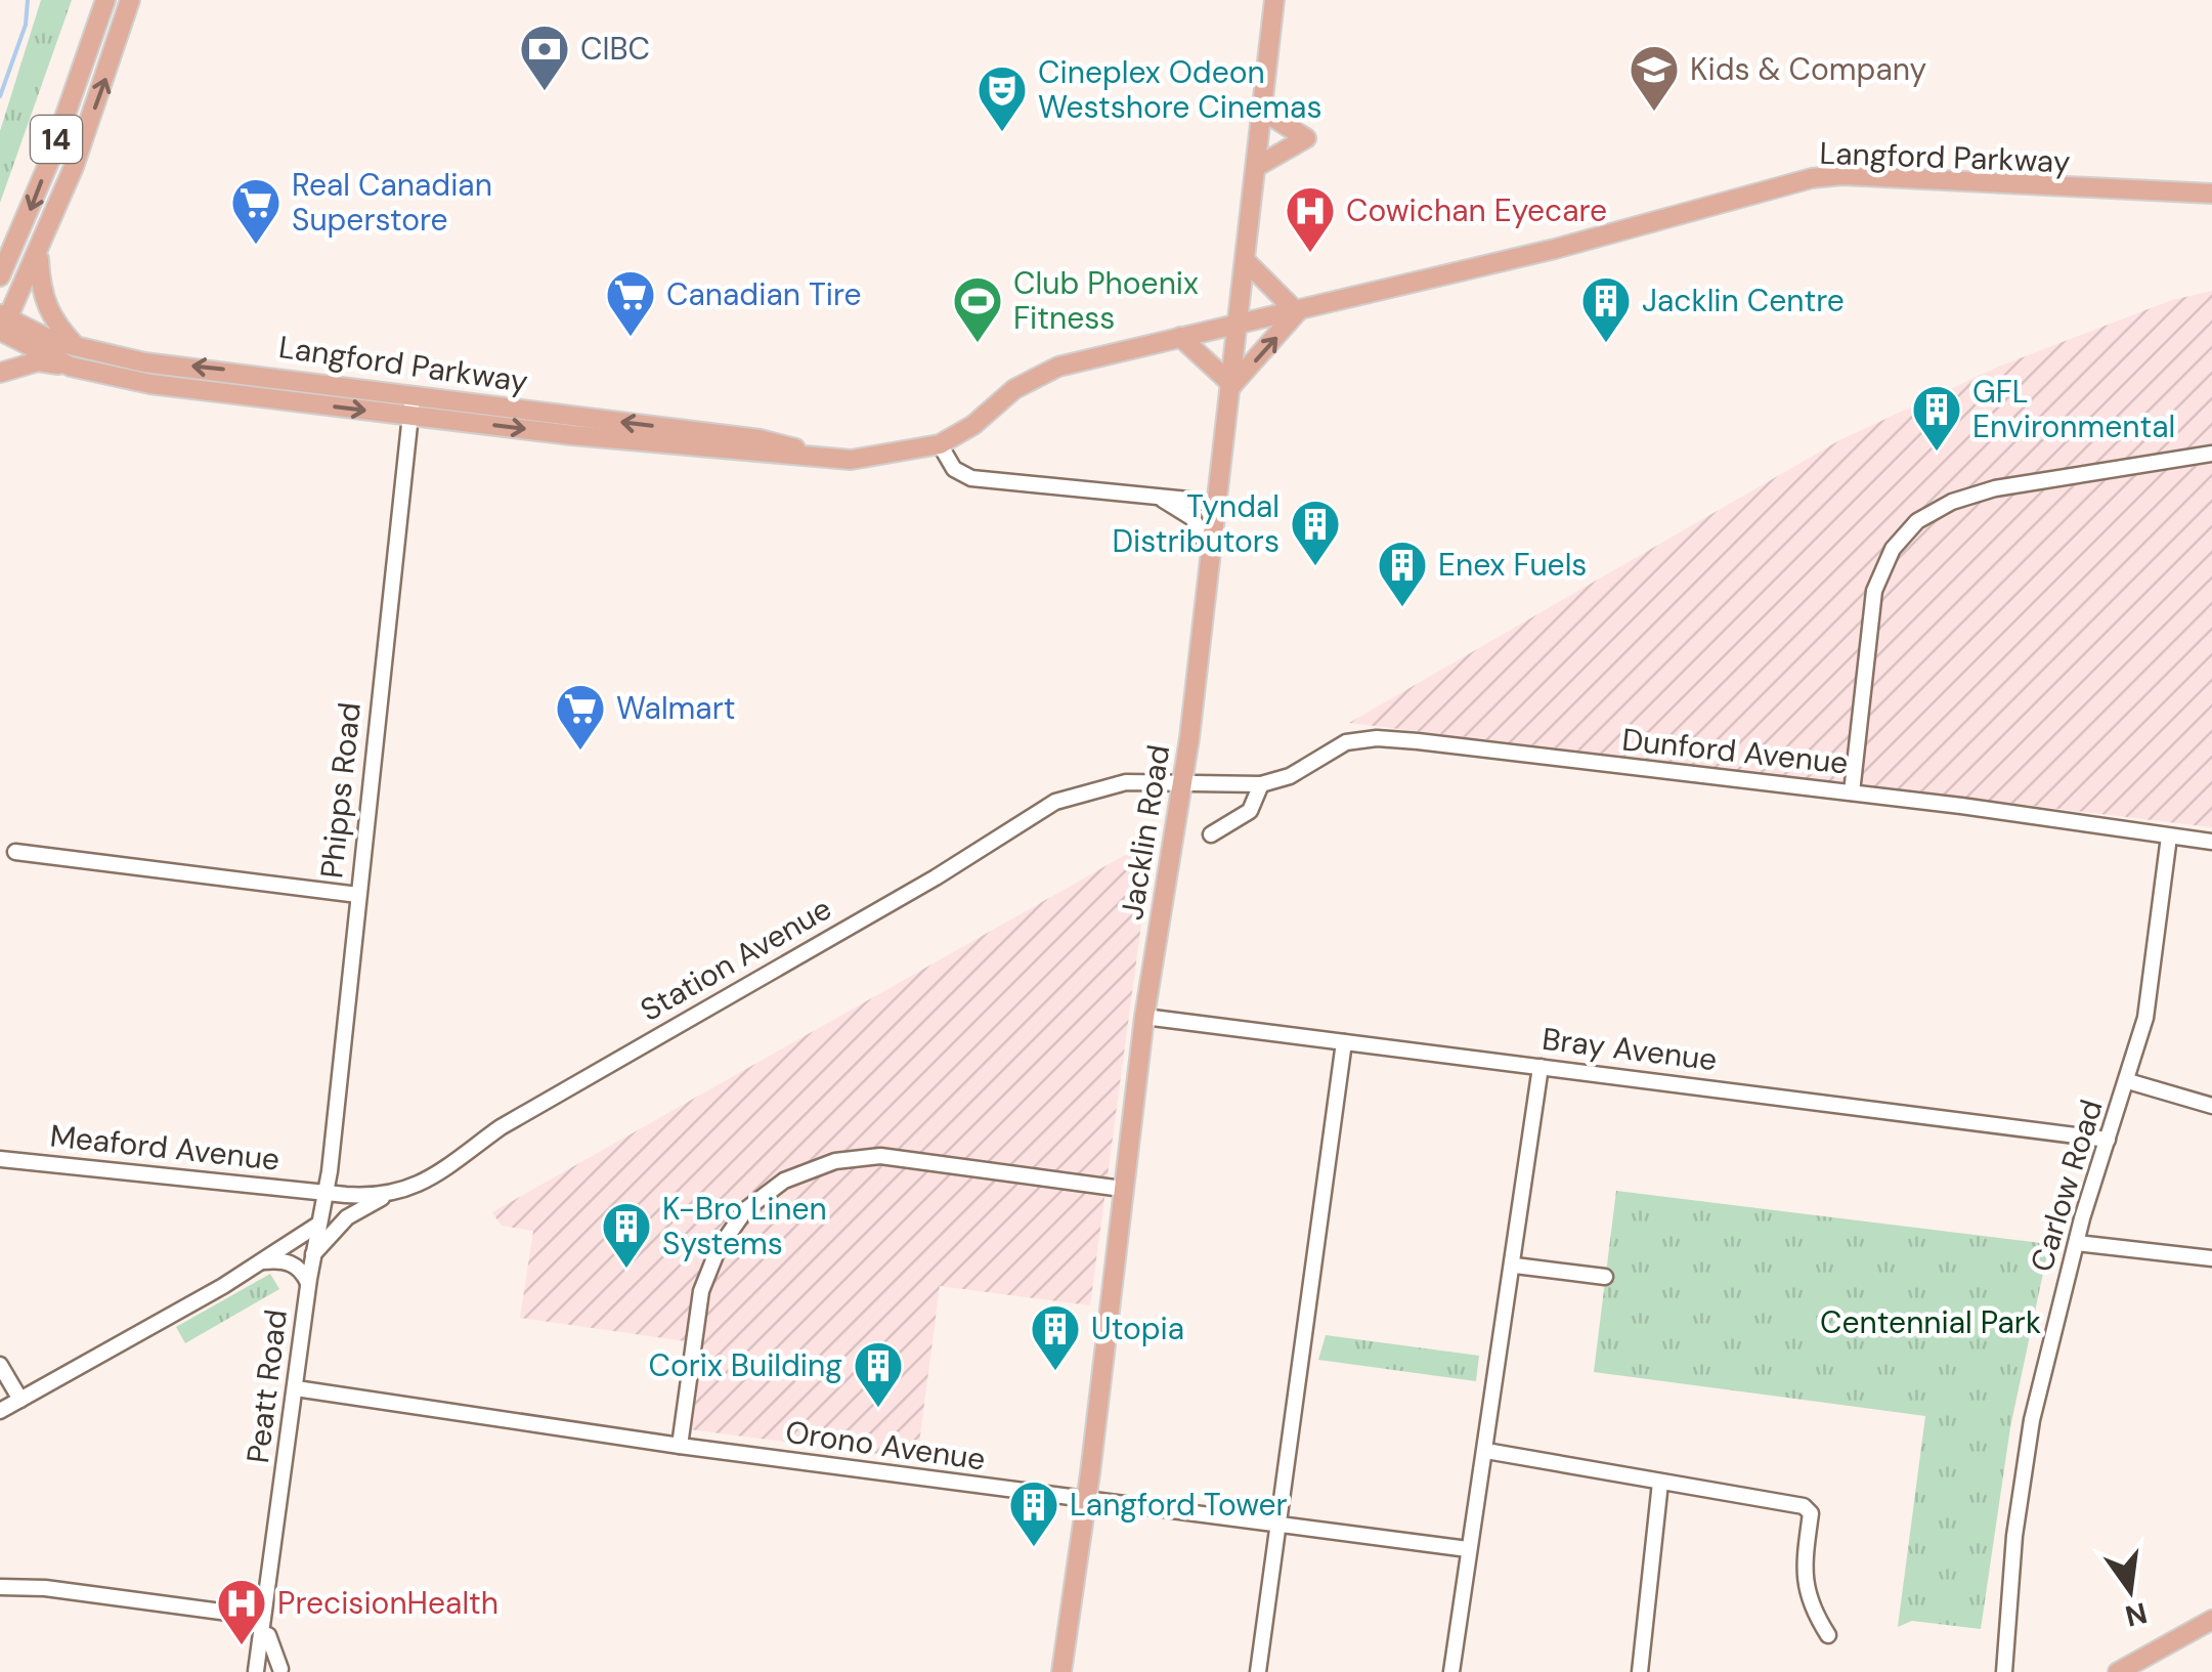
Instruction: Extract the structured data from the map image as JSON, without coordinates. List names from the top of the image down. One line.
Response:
{"streets":{"main road":["14","Langford Parkway","Jacklin Road"],"street":["Dunford Avenue","Phipps Road","Station Avenue","Bray Avenue","Meaford Avenue","Carlow Road","Peatt Road","Orono Avenue"]},"crossings":[["14","Langford Parkway"],["Langford Parkway","Phipps Road"],["Langford Parkway","Jacklin Road"],["Dunford Avenue","Jacklin Road"],["Dunford Avenue","Station Avenue"],["Dunford Avenue","Carlow Road"],["Phipps Road","Station Avenue"],["Phipps Road","Meaford Avenue"],["Phipps Road","Peatt Road"],["Jacklin Road","Station Avenue"],["Jacklin Road","Bray Avenue"],["Jacklin Road","Orono Avenue"],["Station Avenue","Meaford Avenue"],["Station Avenue","Peatt Road"],["Bray Avenue","Carlow Road"],["Meaford Avenue","Peatt Road"],["Peatt Road","Orono Avenue"]],"parks":["Centennial Park"],"places":{"bank":["CIBC"],"school or university":["Kids & Company"],"theatre":["Cineplex Odeon Westshore Cinemas"],"supermarket":["Real Canadian Superstore","Canadian Tire","Walmart"],"hospital":["Cowichan Eyecare","PrecisionHealth"],"sports":["Club Phoenix Fitness"],"building":["Jacklin Centre","GFL Environmental","Tyndal Distributors","Enex Fuels","K-Bro Linen Systems","Utopia","Corix Building","Langford Tower"]},"north":"bottom"}
